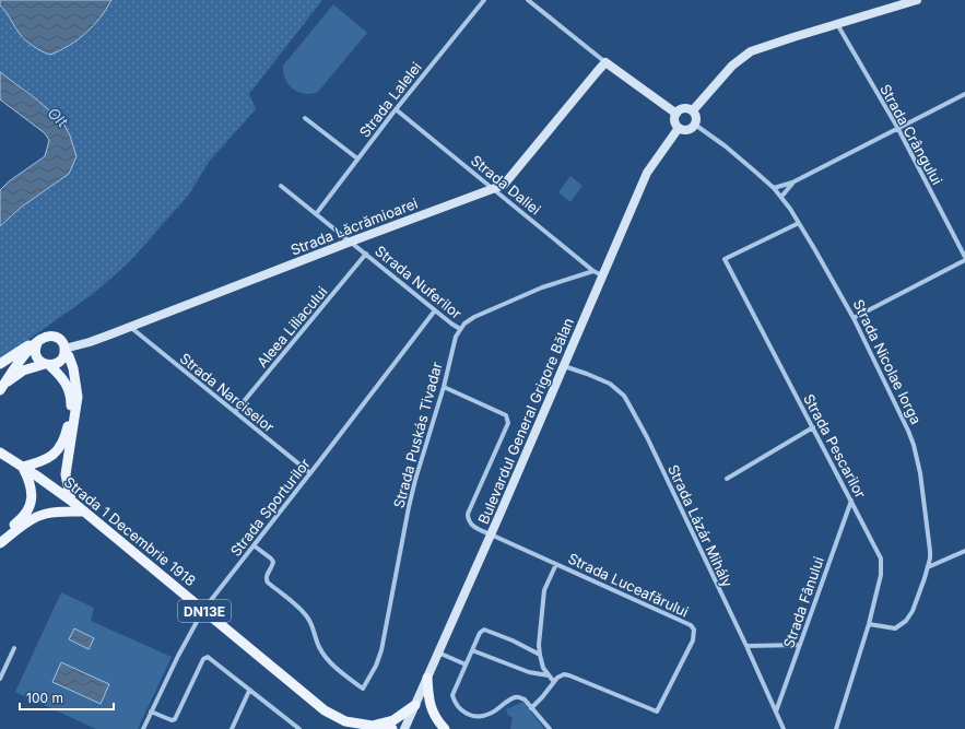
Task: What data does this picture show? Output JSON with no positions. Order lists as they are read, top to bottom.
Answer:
{
  "streets": {
    "main road": [
      "Strada Lăcrămioarei",
      "Bulevardul General Grigore Bălan",
      "Strada 1 Decembrie 1918",
      "DN13E"
    ],
    "street": [
      "Strada Lalelei",
      "Strada Crângului",
      "Strada Daliei",
      "Strada Nuferilor",
      "Aleea Liliacului",
      "Strada Nicolae Iorga",
      "Strada Narciselor",
      "Strada Puskás Tivadar",
      "Strada Pescarilor",
      "Strada Sporturilor",
      "Strada Lázár Mihály",
      "Strada Luceafărului",
      "Strada Fânului"
    ]
  },
  "crossings": [
    ["Strada Lalelei", "Strada Daliei"],
    ["Strada Lalelei", "Strada Nuferilor"],
    ["Strada Daliei", "Strada Lăcrămioarei"],
    ["Strada Daliei", "Bulevardul General Grigore Bălan"],
    ["Strada Lăcrămioarei", "Strada Nuferilor"],
    ["Strada Lăcrămioarei", "Strada Narciselor"],
    ["Strada Nuferilor", "Aleea Liliacului"],
    ["Strada Nuferilor", "Strada Puskás Tivadar"],
    ["Strada Nuferilor", "Strada Sporturilor"],
    ["Aleea Liliacului", "Strada Narciselor"],
    ["Strada Nicolae Iorga", "Bulevardul General Grigore Bălan"],
    ["Strada Nicolae Iorga", "Strada Pescarilor"],
    ["Strada Narciselor", "Strada Sporturilor"],
    ["Bulevardul General Grigore Bălan", "Strada Lázár Mihály"],
    ["Bulevardul General Grigore Bălan", "Strada Luceafărului"],
    ["Strada Puskás Tivadar", "Strada Sporturilor"],
    ["Strada Puskás Tivadar", "Strada Luceafărului"],
    ["Strada Pescarilor", "Strada Fânului"],
    ["Strada Sporturilor", "Strada 1 Decembrie 1918"],
    ["Strada Lázár Mihály", "Strada Fânului"]
  ],
  "water": ["Olt"],
  "scale_bar": "100 m"
}
